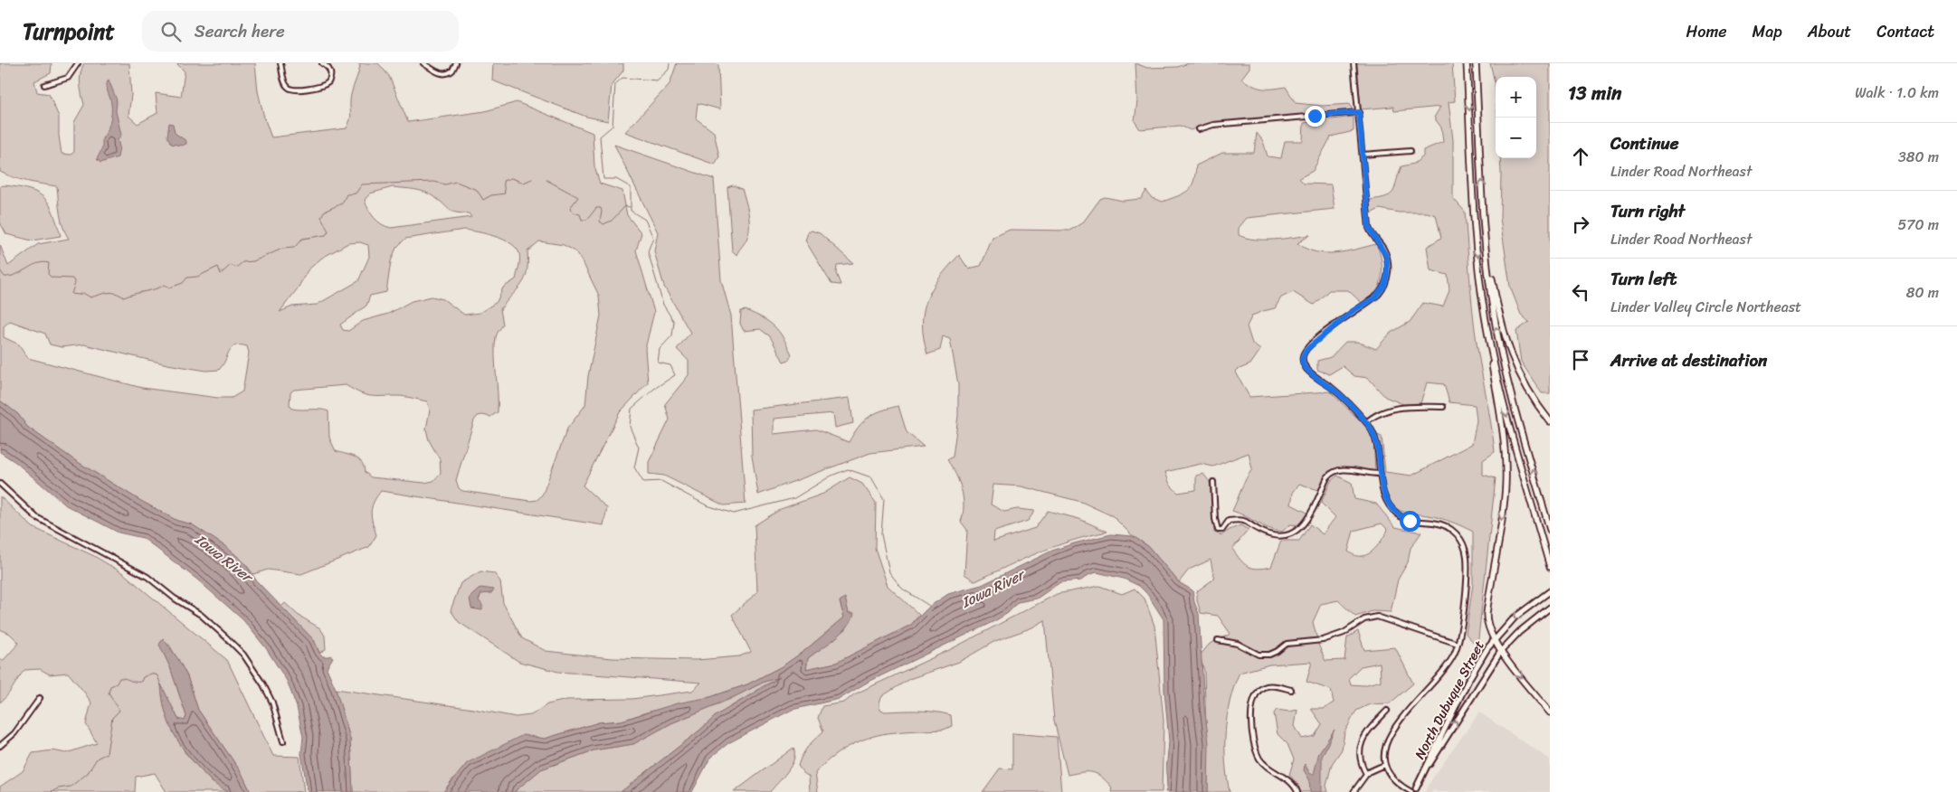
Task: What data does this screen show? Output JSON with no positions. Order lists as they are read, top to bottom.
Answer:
{
  "streets": {
    "main road": ["North Dubuque Street"]
  },
  "water": ["Iowa River"],
  "page": {
    "header": "Turnpoint",
    "search": "Search here",
    "nav": [
      "Home",
      "Map",
      "About",
      "Contact"
    ],
    "heading": ["13 min", "Walk · 1.0 km"],
    "map_buttons": ["+", "−"],
    "list": [
      ["Continue", "Linder Road Northeast", "380 m"],
      ["Turn right", "Linder Road Northeast", "570 m"],
      ["Turn left", "Linder Valley Circle Northeast", "80 m"],
      "Arrive at destination"
    ]
  }
}
